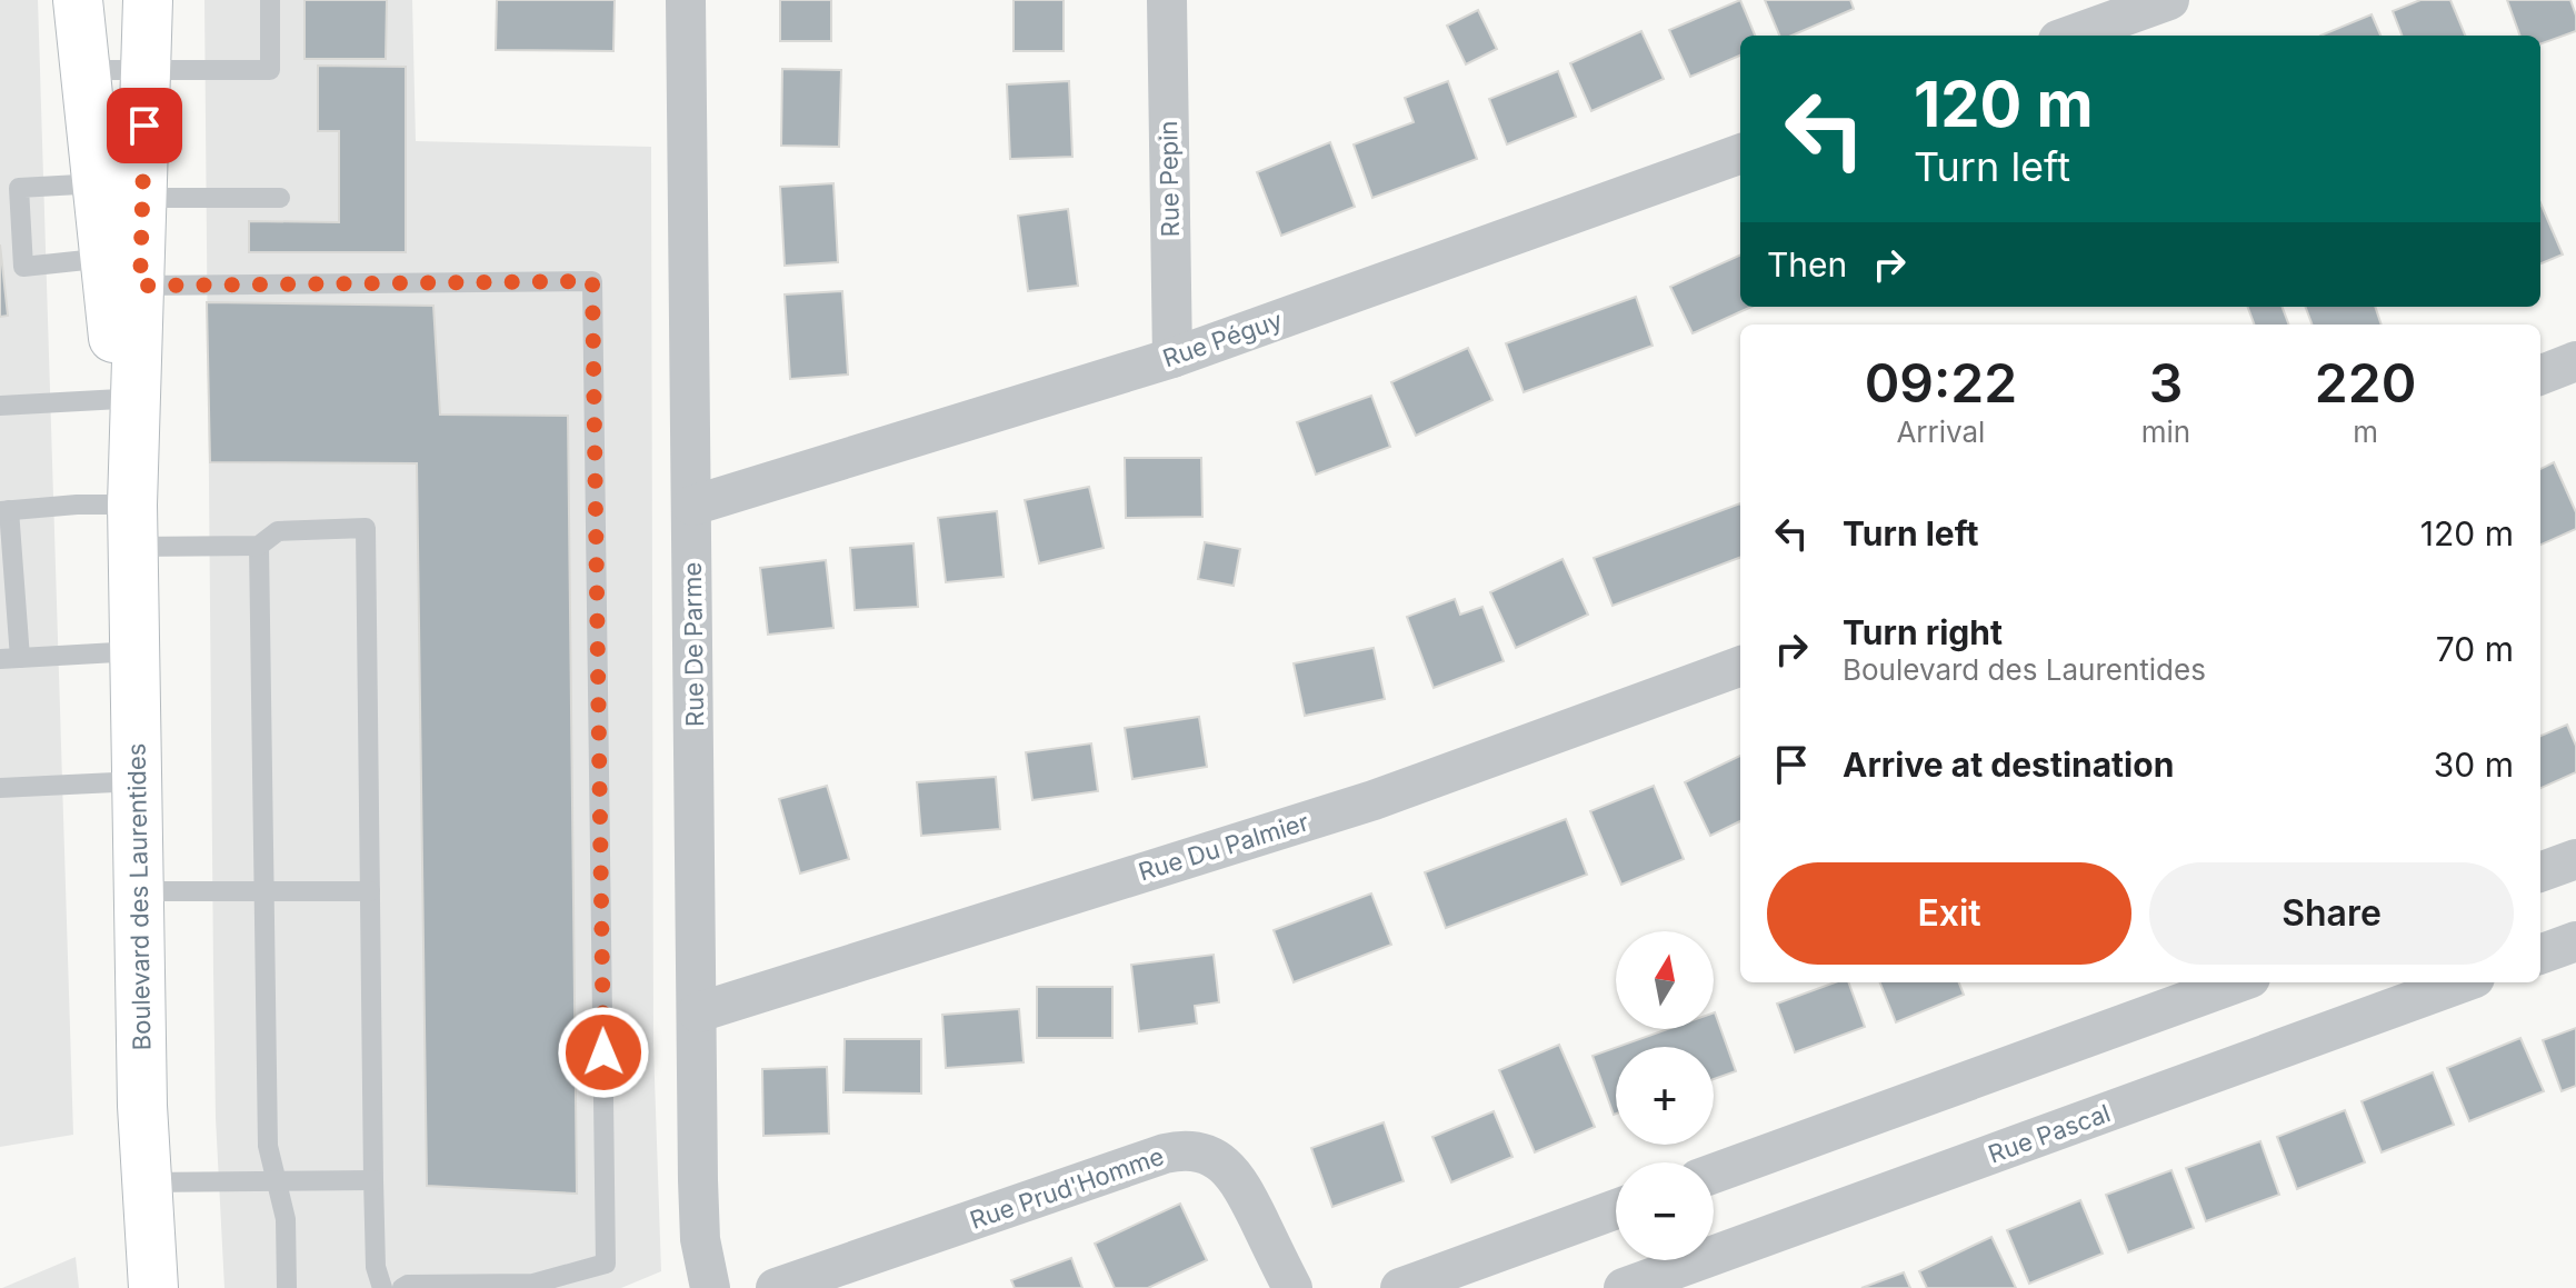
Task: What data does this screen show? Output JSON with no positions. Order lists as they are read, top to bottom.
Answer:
{
  "streets": {
    "main road": ["Boulevard des Laurentides"],
    "street": [
      "Rue Pepin",
      "Rue Péguy",
      "Rue De Parme",
      "Rue Du Palmier",
      "Rue Pascal",
      "Rue Prud'Homme"
    ]
  },
  "crossings": [
    ["Rue Pepin", "Rue Péguy"],
    ["Rue Péguy", "Rue De Parme"],
    ["Rue De Parme", "Rue Du Palmier"]
  ],
  "north": "top",
  "page": {
    "turn": ["120 m", "Turn left"],
    "then": "Then",
    "eta": [
      "09:22",
      "Arrival",
      "3",
      "min",
      "220",
      "m"
    ],
    "list": [
      {
        "name": "Turn left",
        "value": "120 m"
      },
      {
        "name": "Turn right",
        "note": "Boulevard des Laurentides",
        "value": "70 m"
      },
      {
        "name": "Arrive at destination",
        "value": "30 m"
      }
    ],
    "buttons": ["Exit", "Share"],
    "map_buttons": ["+", "−"]
  }
}
